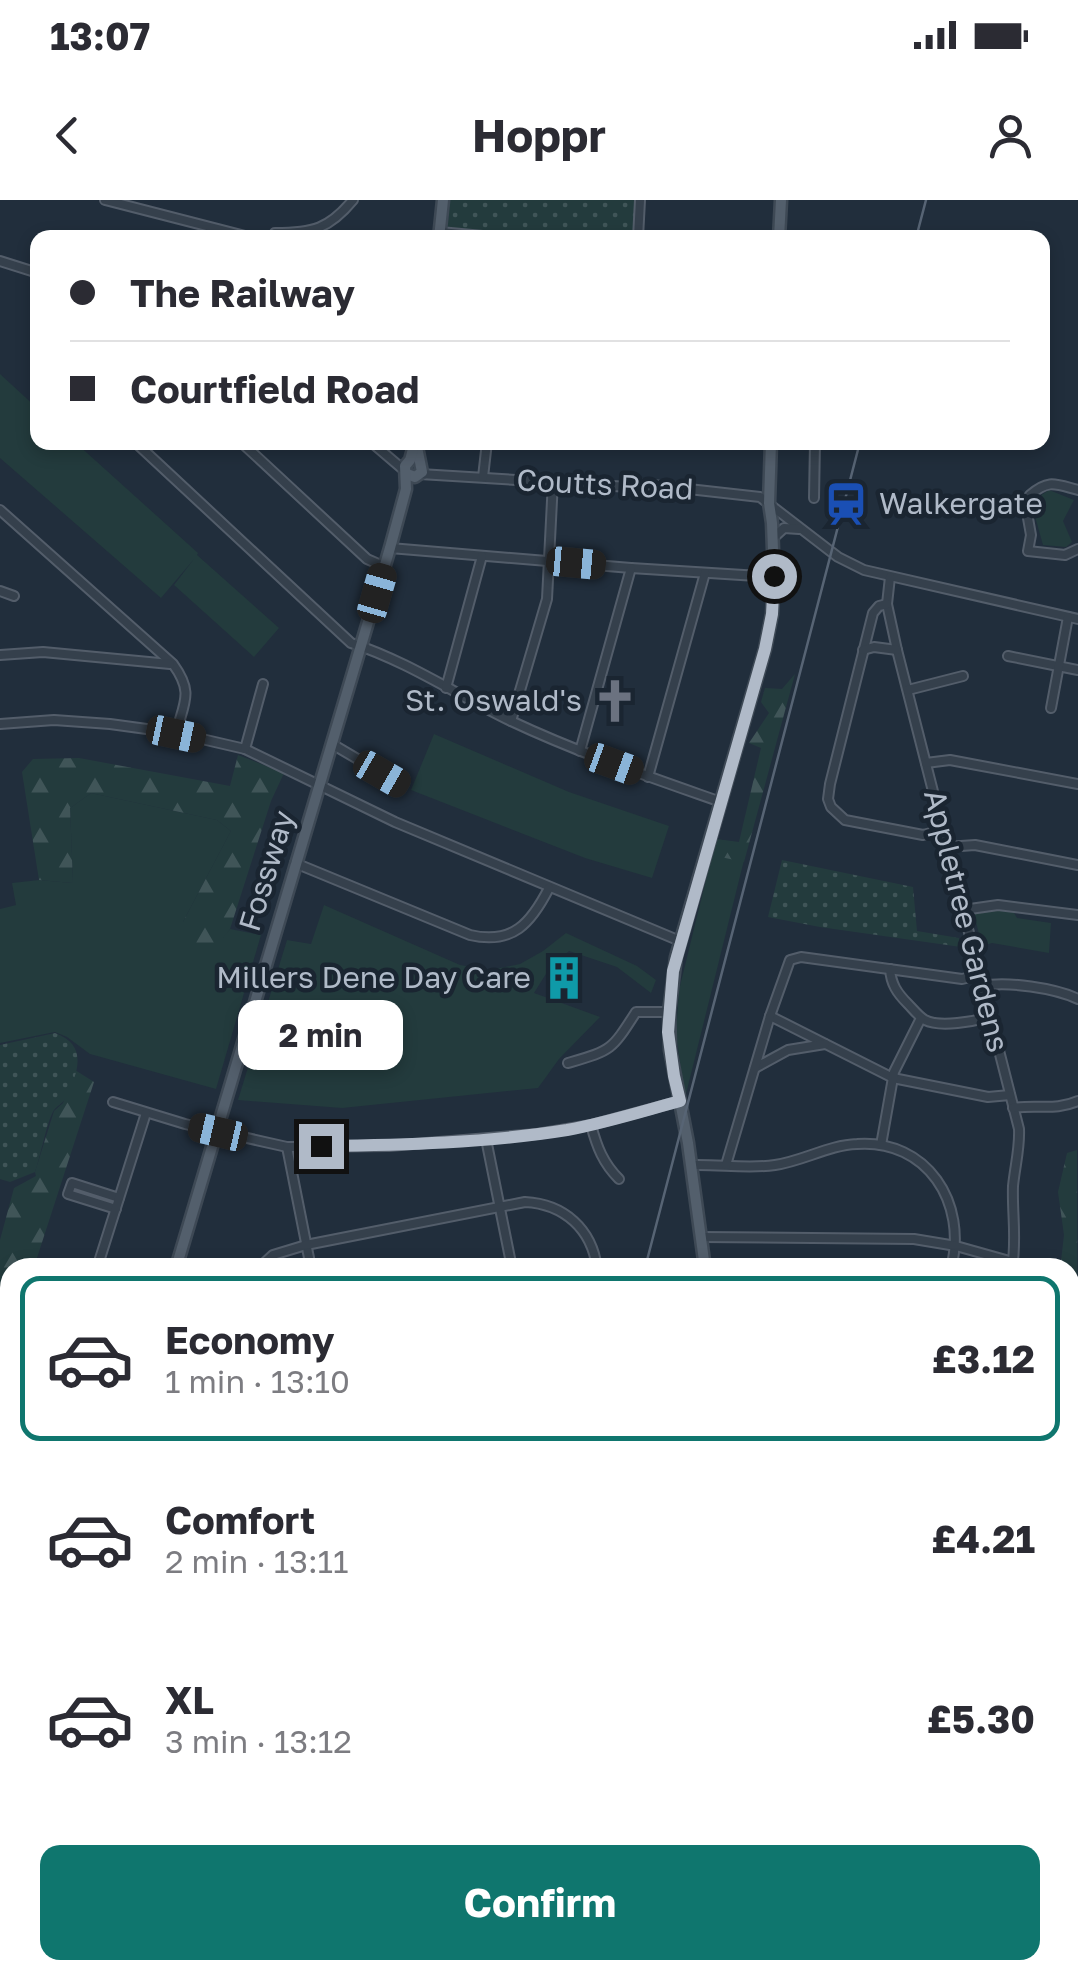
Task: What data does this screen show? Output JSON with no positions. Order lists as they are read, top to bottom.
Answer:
{
  "streets": {
    "main road": ["Fossway"],
    "street": ["Coutts Road", "Appletree Gardens"]
  },
  "crossings": [
    ["Coutts Road", "Fossway"]
  ],
  "places": {
    "station": ["Walkergate"],
    "church": ["St. Oswald's"],
    "building": ["Millers Dene Day Care"]
  },
  "page": {
    "status": "13:07",
    "header": "Hoppr",
    "banner": ["The Railway", "Courtfield Road"],
    "bubble": "2 min",
    "list": [
      {
        "name": "Economy",
        "note": "1 min · 13:10",
        "value": "£3.12"
      },
      {
        "name": "Comfort",
        "note": "2 min · 13:11",
        "value": "£4.21"
      },
      {
        "name": "XL",
        "note": "3 min · 13:12",
        "value": "£5.30"
      }
    ],
    "buttons": "Confirm"
  }
}
